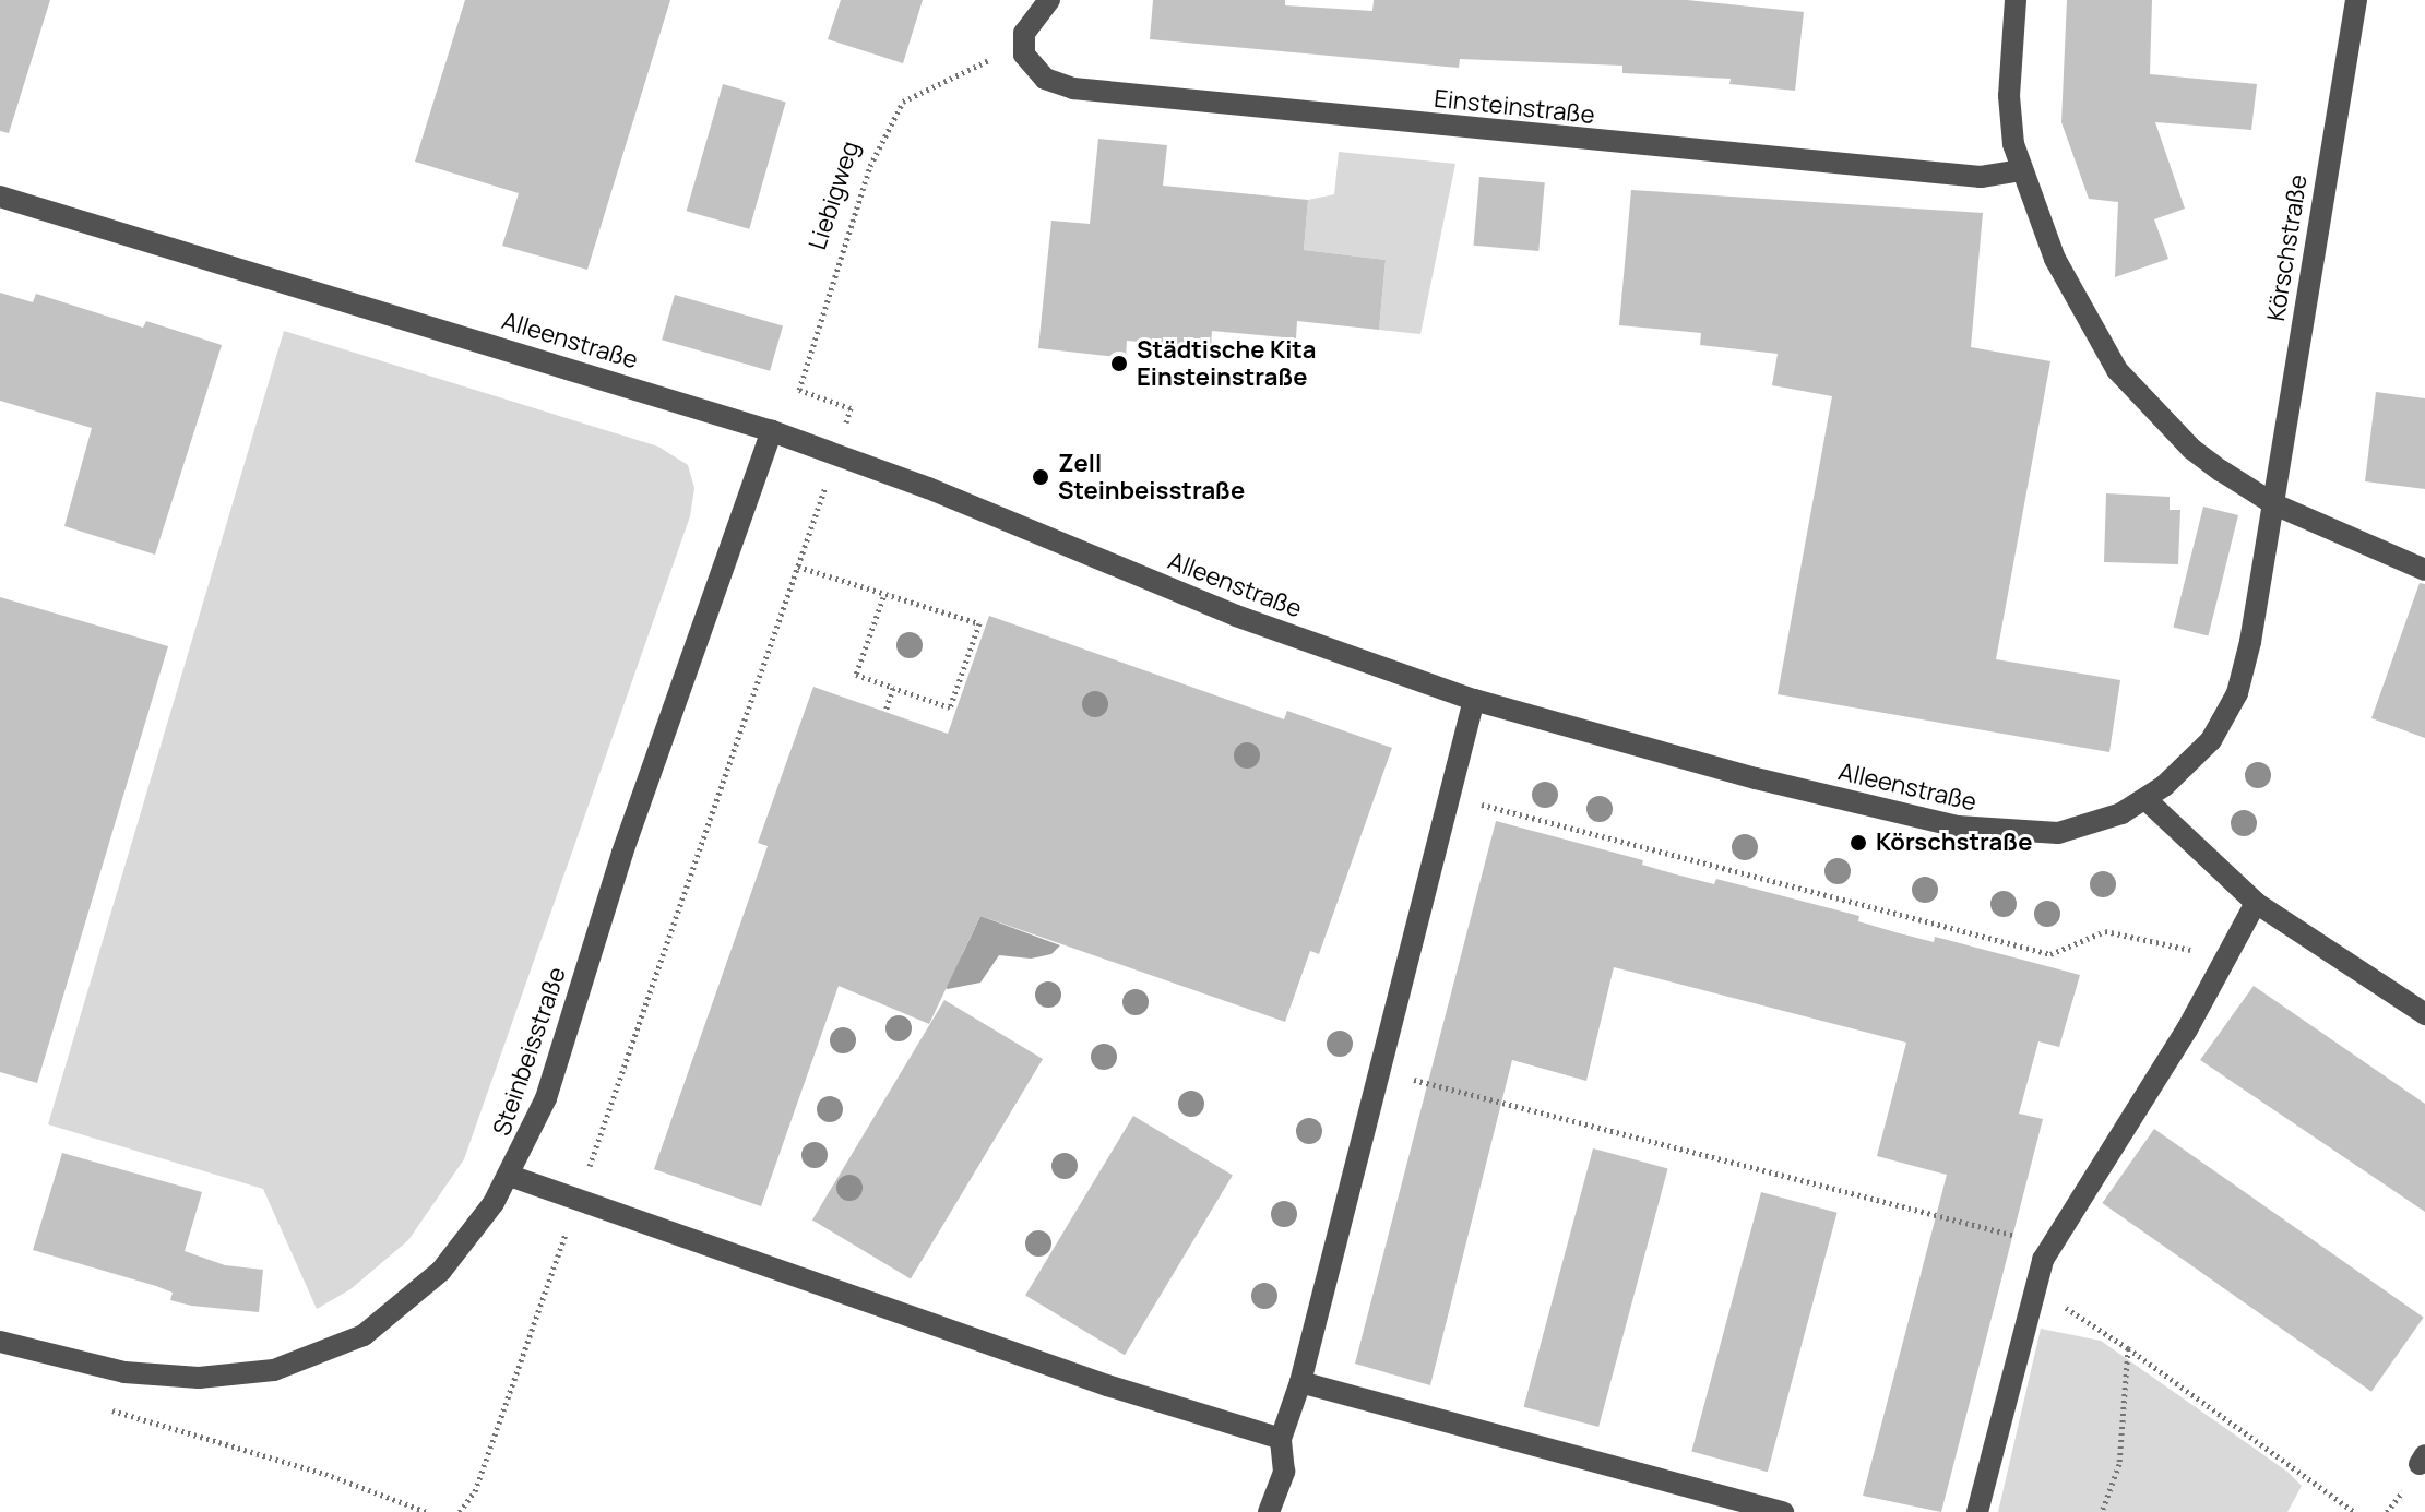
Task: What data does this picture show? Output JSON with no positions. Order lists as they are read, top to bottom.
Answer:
{
  "streets": {
    "street": [
      "Einsteinstraße",
      "Körschstraße",
      "Alleenstraße",
      "Steinbeisstraße"
    ],
    "path": ["Liebigweg"]
  },
  "crossings": [
    ["Einsteinstraße", "Liebigweg"],
    ["Liebigweg", "Alleenstraße"],
    ["Körschstraße", "Alleenstraße"],
    ["Alleenstraße", "Steinbeisstraße"]
  ],
  "places": ["Städtische Kita Einsteinstraße", "Zell Steinbeisstraße", "Körschstraße"]
}
